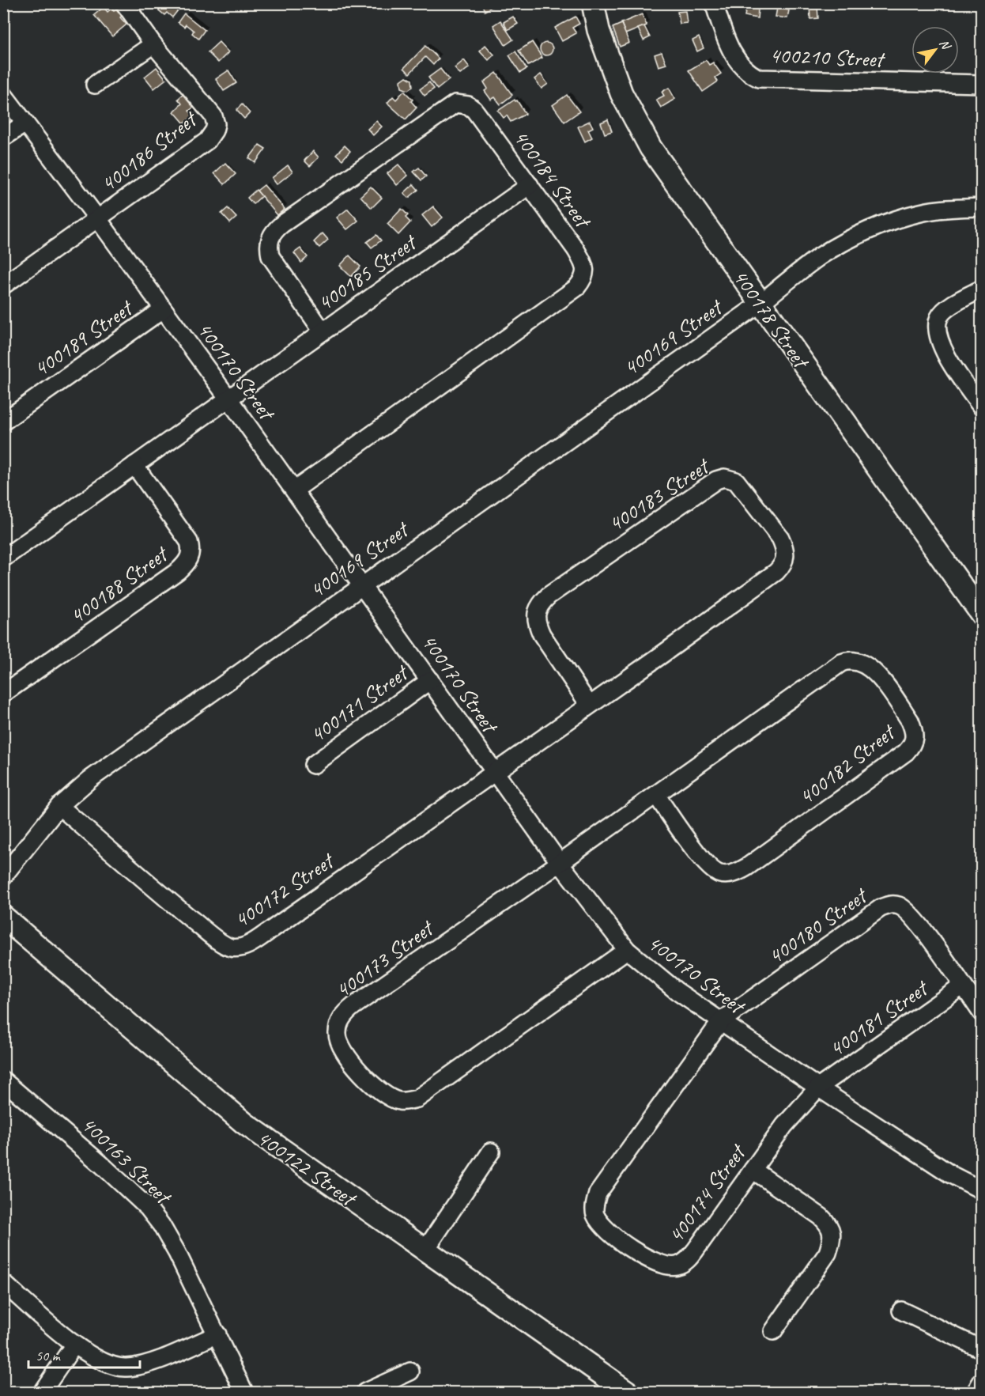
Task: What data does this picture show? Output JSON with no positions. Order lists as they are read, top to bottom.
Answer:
{
  "streets": {
    "street": [
      "400210 Street",
      "400186 Street",
      "400184 Street",
      "400185 Street",
      "400178 Street",
      "400169 Street",
      "400189 Street",
      "400170 Street",
      "400183 Street",
      "400188 Street",
      "400171 Street",
      "400182 Street",
      "400172 Street",
      "400180 Street",
      "400173 Street",
      "400181 Street",
      "400163 Street",
      "400122 Street",
      "400174 Street"
    ]
  },
  "crossings": [
    ["400186 Street", "400170 Street"],
    ["400184 Street", "400185 Street"],
    ["400184 Street", "400170 Street"],
    ["400185 Street", "400170 Street"],
    ["400178 Street", "400169 Street"],
    ["400169 Street", "400170 Street"],
    ["400169 Street", "400172 Street"],
    ["400189 Street", "400170 Street"],
    ["400170 Street", "400183 Street"],
    ["400170 Street", "400171 Street"],
    ["400170 Street", "400182 Street"],
    ["400170 Street", "400172 Street"],
    ["400170 Street", "400180 Street"],
    ["400170 Street", "400173 Street"],
    ["400170 Street", "400181 Street"],
    ["400170 Street", "400174 Street"],
    ["400183 Street", "400172 Street"],
    ["400182 Street", "400173 Street"],
    ["400180 Street", "400181 Street"],
    ["400180 Street", "400174 Street"],
    ["400181 Street", "400174 Street"]
  ],
  "scale_bar": "50 m",
  "north": "top right"
}
